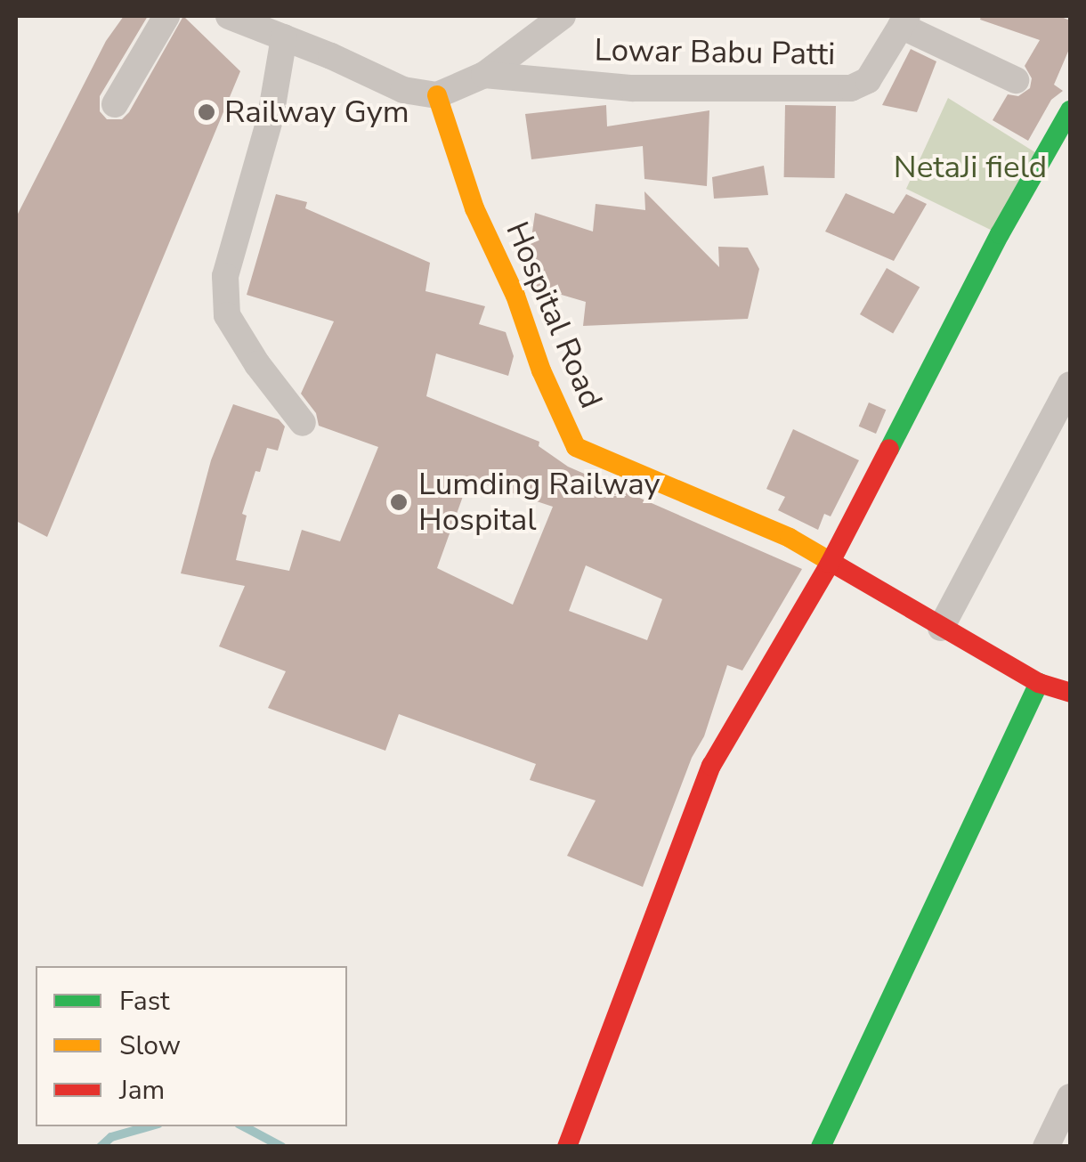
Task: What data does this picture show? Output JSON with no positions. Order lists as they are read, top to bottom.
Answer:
{
  "streets": {
    "street": ["Lowar Babu Patti", "Hospital Road"]
  },
  "parks": ["NetaJi field"],
  "places": ["Railway Gym", "Lumding Railway Hospital"],
  "legend": ["Fast", "Slow", "Jam"]
}
